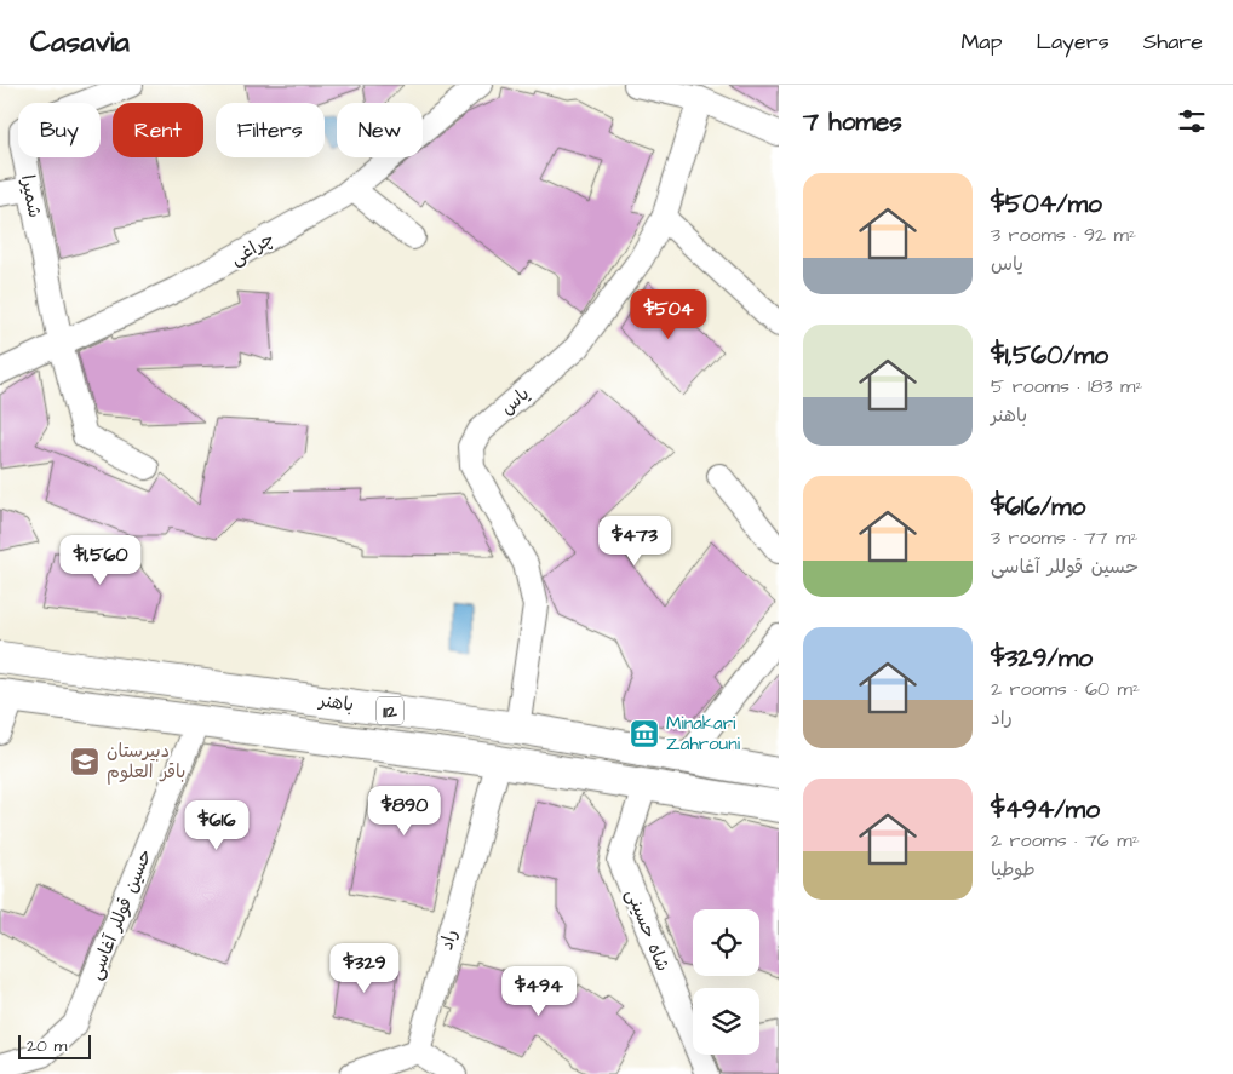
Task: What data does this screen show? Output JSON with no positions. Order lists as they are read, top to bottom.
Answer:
{
  "streets": {
    "main road": ["باهنر", "112"],
    "street": [
      "شمیرا",
      "چراغی",
      "یاس",
      "حسین قوللر آغاسی",
      "شاه حسینی",
      "راد"
    ]
  },
  "crossings": [
    ["شمیرا", "چراغی"],
    ["یاس", "باهنر"],
    ["باهنر", "حسین قوللر آغاسی"],
    ["باهنر", "شاه حسینی"],
    ["باهنر", "راد"]
  ],
  "places": {
    "museum": ["Minakari Zahrouni"],
    "school or university": ["دبیرستان باقر العلوم"]
  },
  "scale_bar": "20 m",
  "page": {
    "header": "Casavia",
    "nav": ["Map", "Layers", "Share"],
    "heading": "7 homes",
    "chip": [
      "Buy",
      "Rent",
      "Filters",
      "New"
    ],
    "list": [
      {
        "name": "$504/mo",
        "note": "3 rooms · 92 m² · یاس"
      },
      {
        "name": "$1,560/mo",
        "note": "5 rooms · 183 m² · باهنر"
      },
      {
        "name": "$616/mo",
        "note": "3 rooms · 77 m² · حسین قوللر آغاسی"
      },
      {
        "name": "$329/mo",
        "note": "2 rooms · 60 m² · راد"
      },
      {
        "name": "$494/mo",
        "note": "2 rooms · 76 m² · طوطیا"
      }
    ],
    "price": [
      "$504",
      "$473",
      "$1,560",
      "$890",
      "$616",
      "$329",
      "$494"
    ],
    "scale": "20 m"
  }
}
